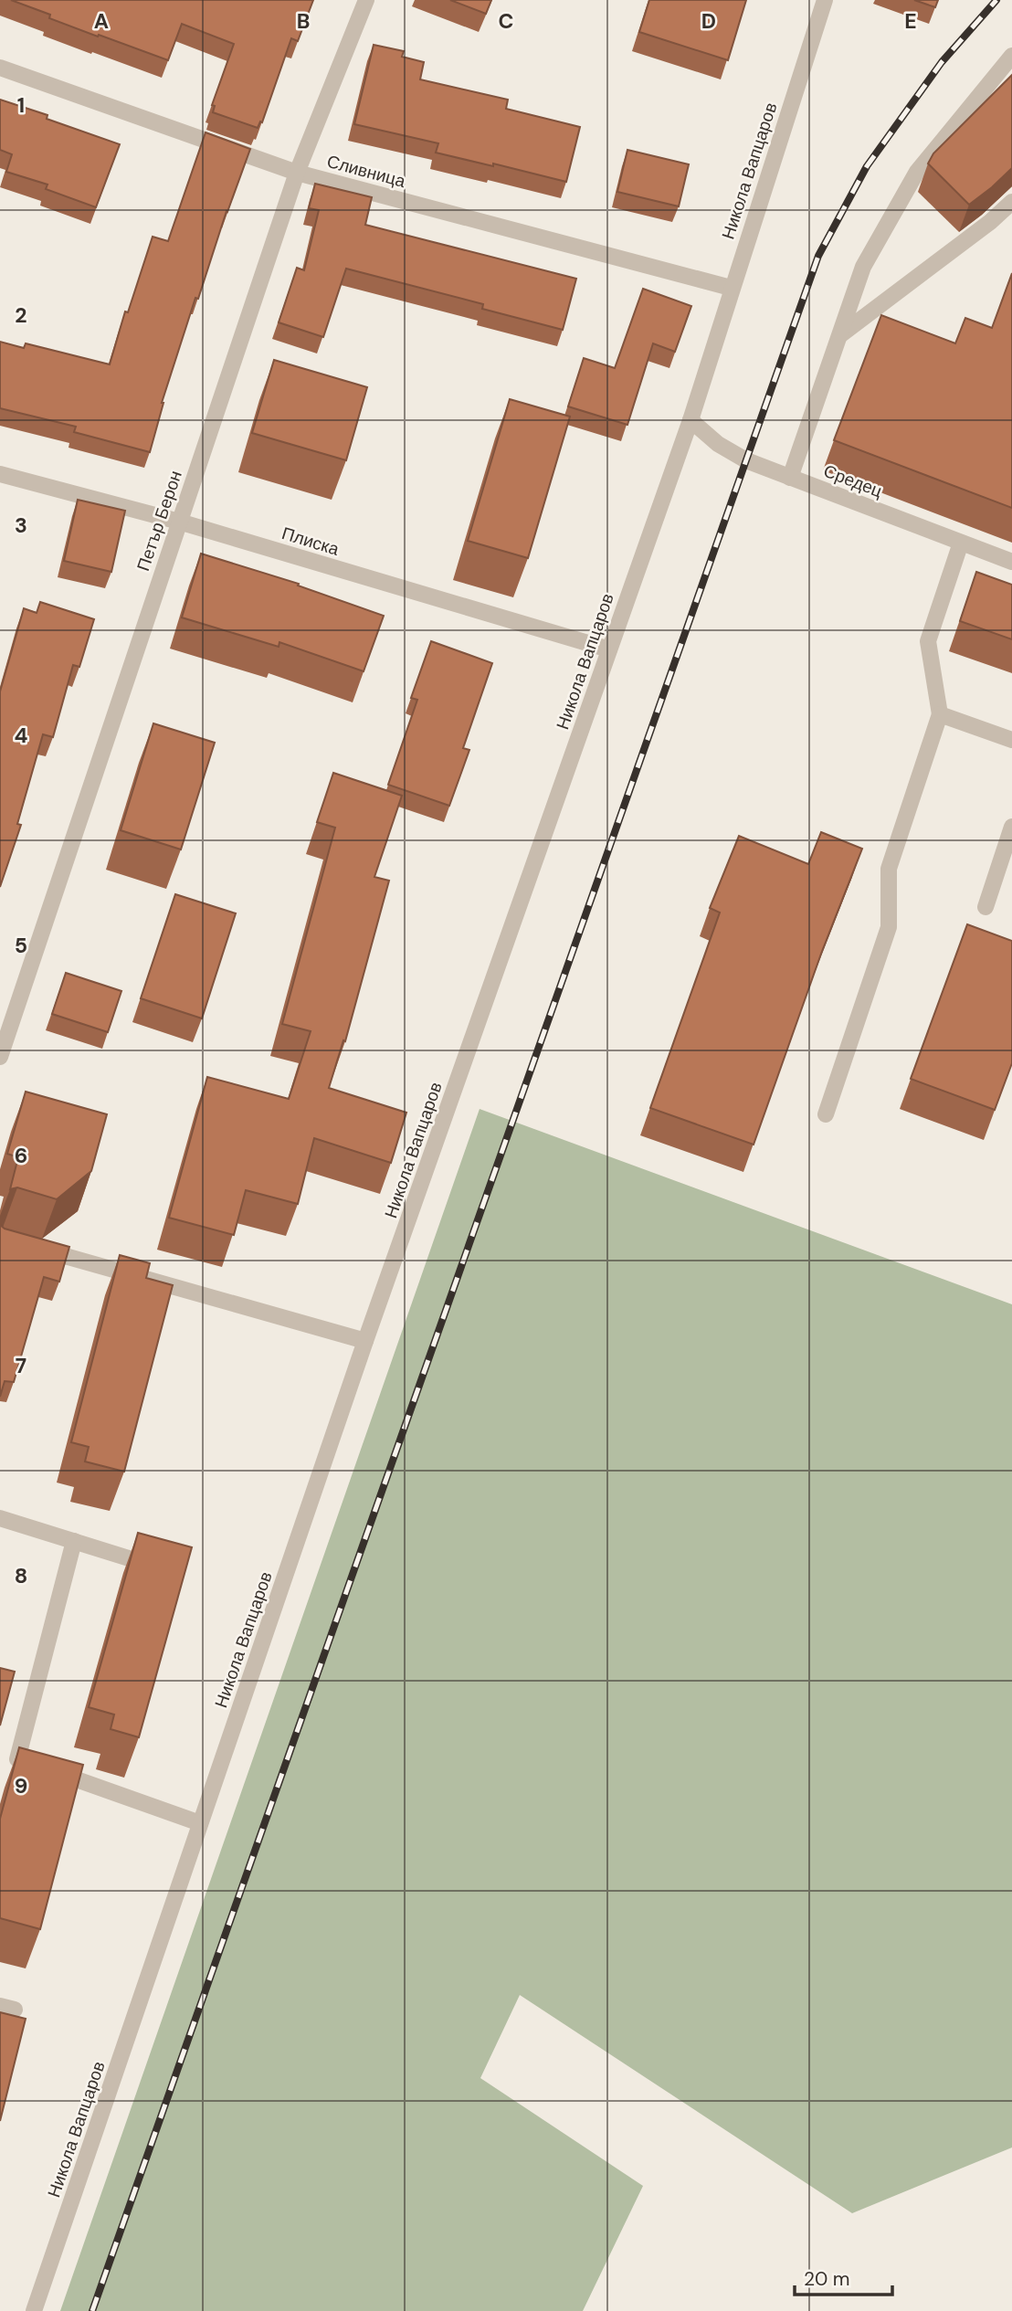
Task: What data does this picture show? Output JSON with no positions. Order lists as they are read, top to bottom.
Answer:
{
  "streets": {
    "street": [
      "Сливница",
      "Никола Вапцаров",
      "Средец",
      "Петър Берон",
      "Плиска"
    ]
  },
  "crossings": [
    ["Сливница", "Никола Вапцаров"],
    ["Сливница", "Петър Берон"],
    ["Никола Вапцаров", "Средец"],
    ["Никола Вапцаров", "Плиска"],
    ["Петър Берон", "Плиска"]
  ],
  "scale_bar": "20 m",
  "grid": {
    "columns": [
      "A",
      "B",
      "C",
      "D",
      "E"
    ],
    "rows": [
      "1",
      "2",
      "3",
      "4",
      "5",
      "6",
      "7",
      "8",
      "9"
    ]
  }
}
